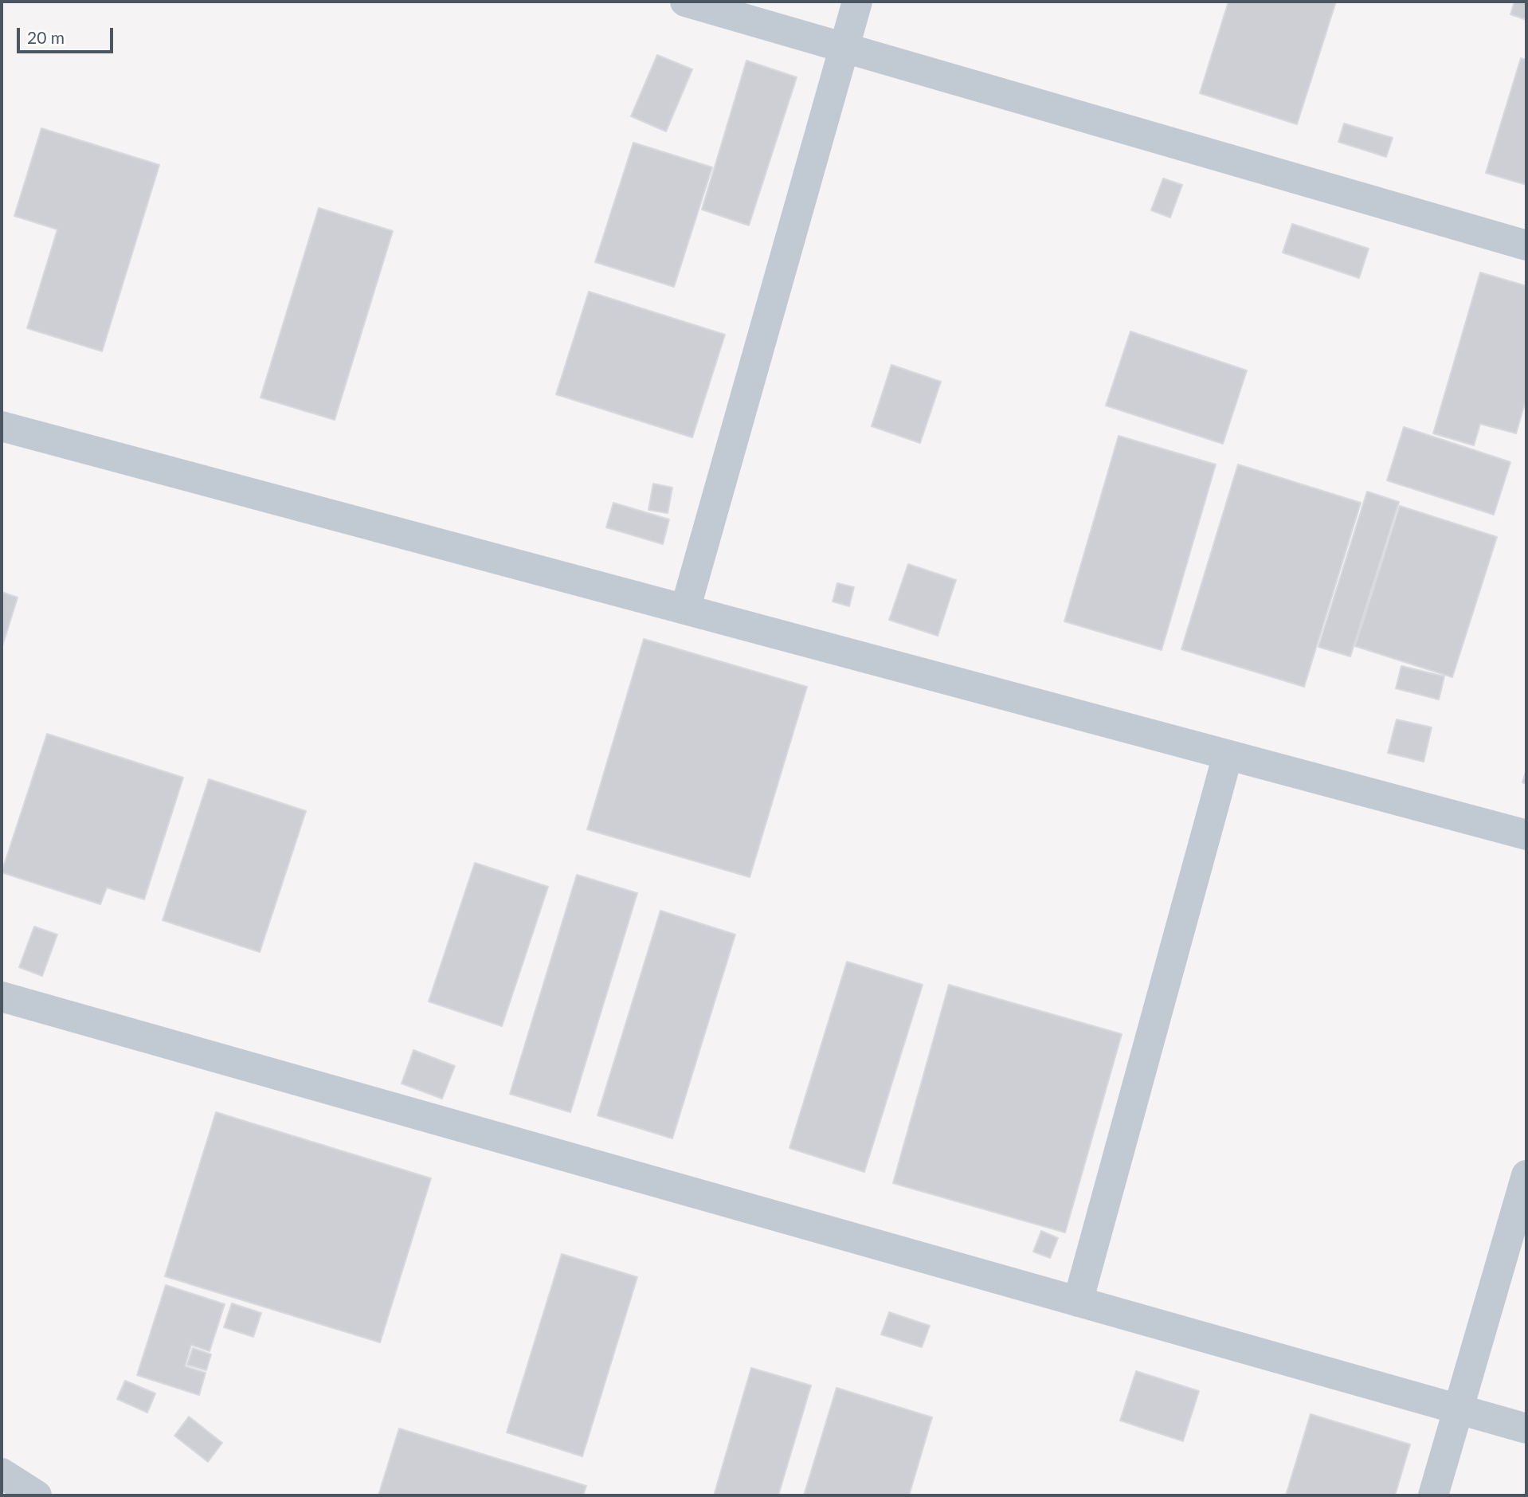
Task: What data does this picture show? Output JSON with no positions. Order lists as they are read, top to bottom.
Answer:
{
  "scale_bar": "20 m"
}
